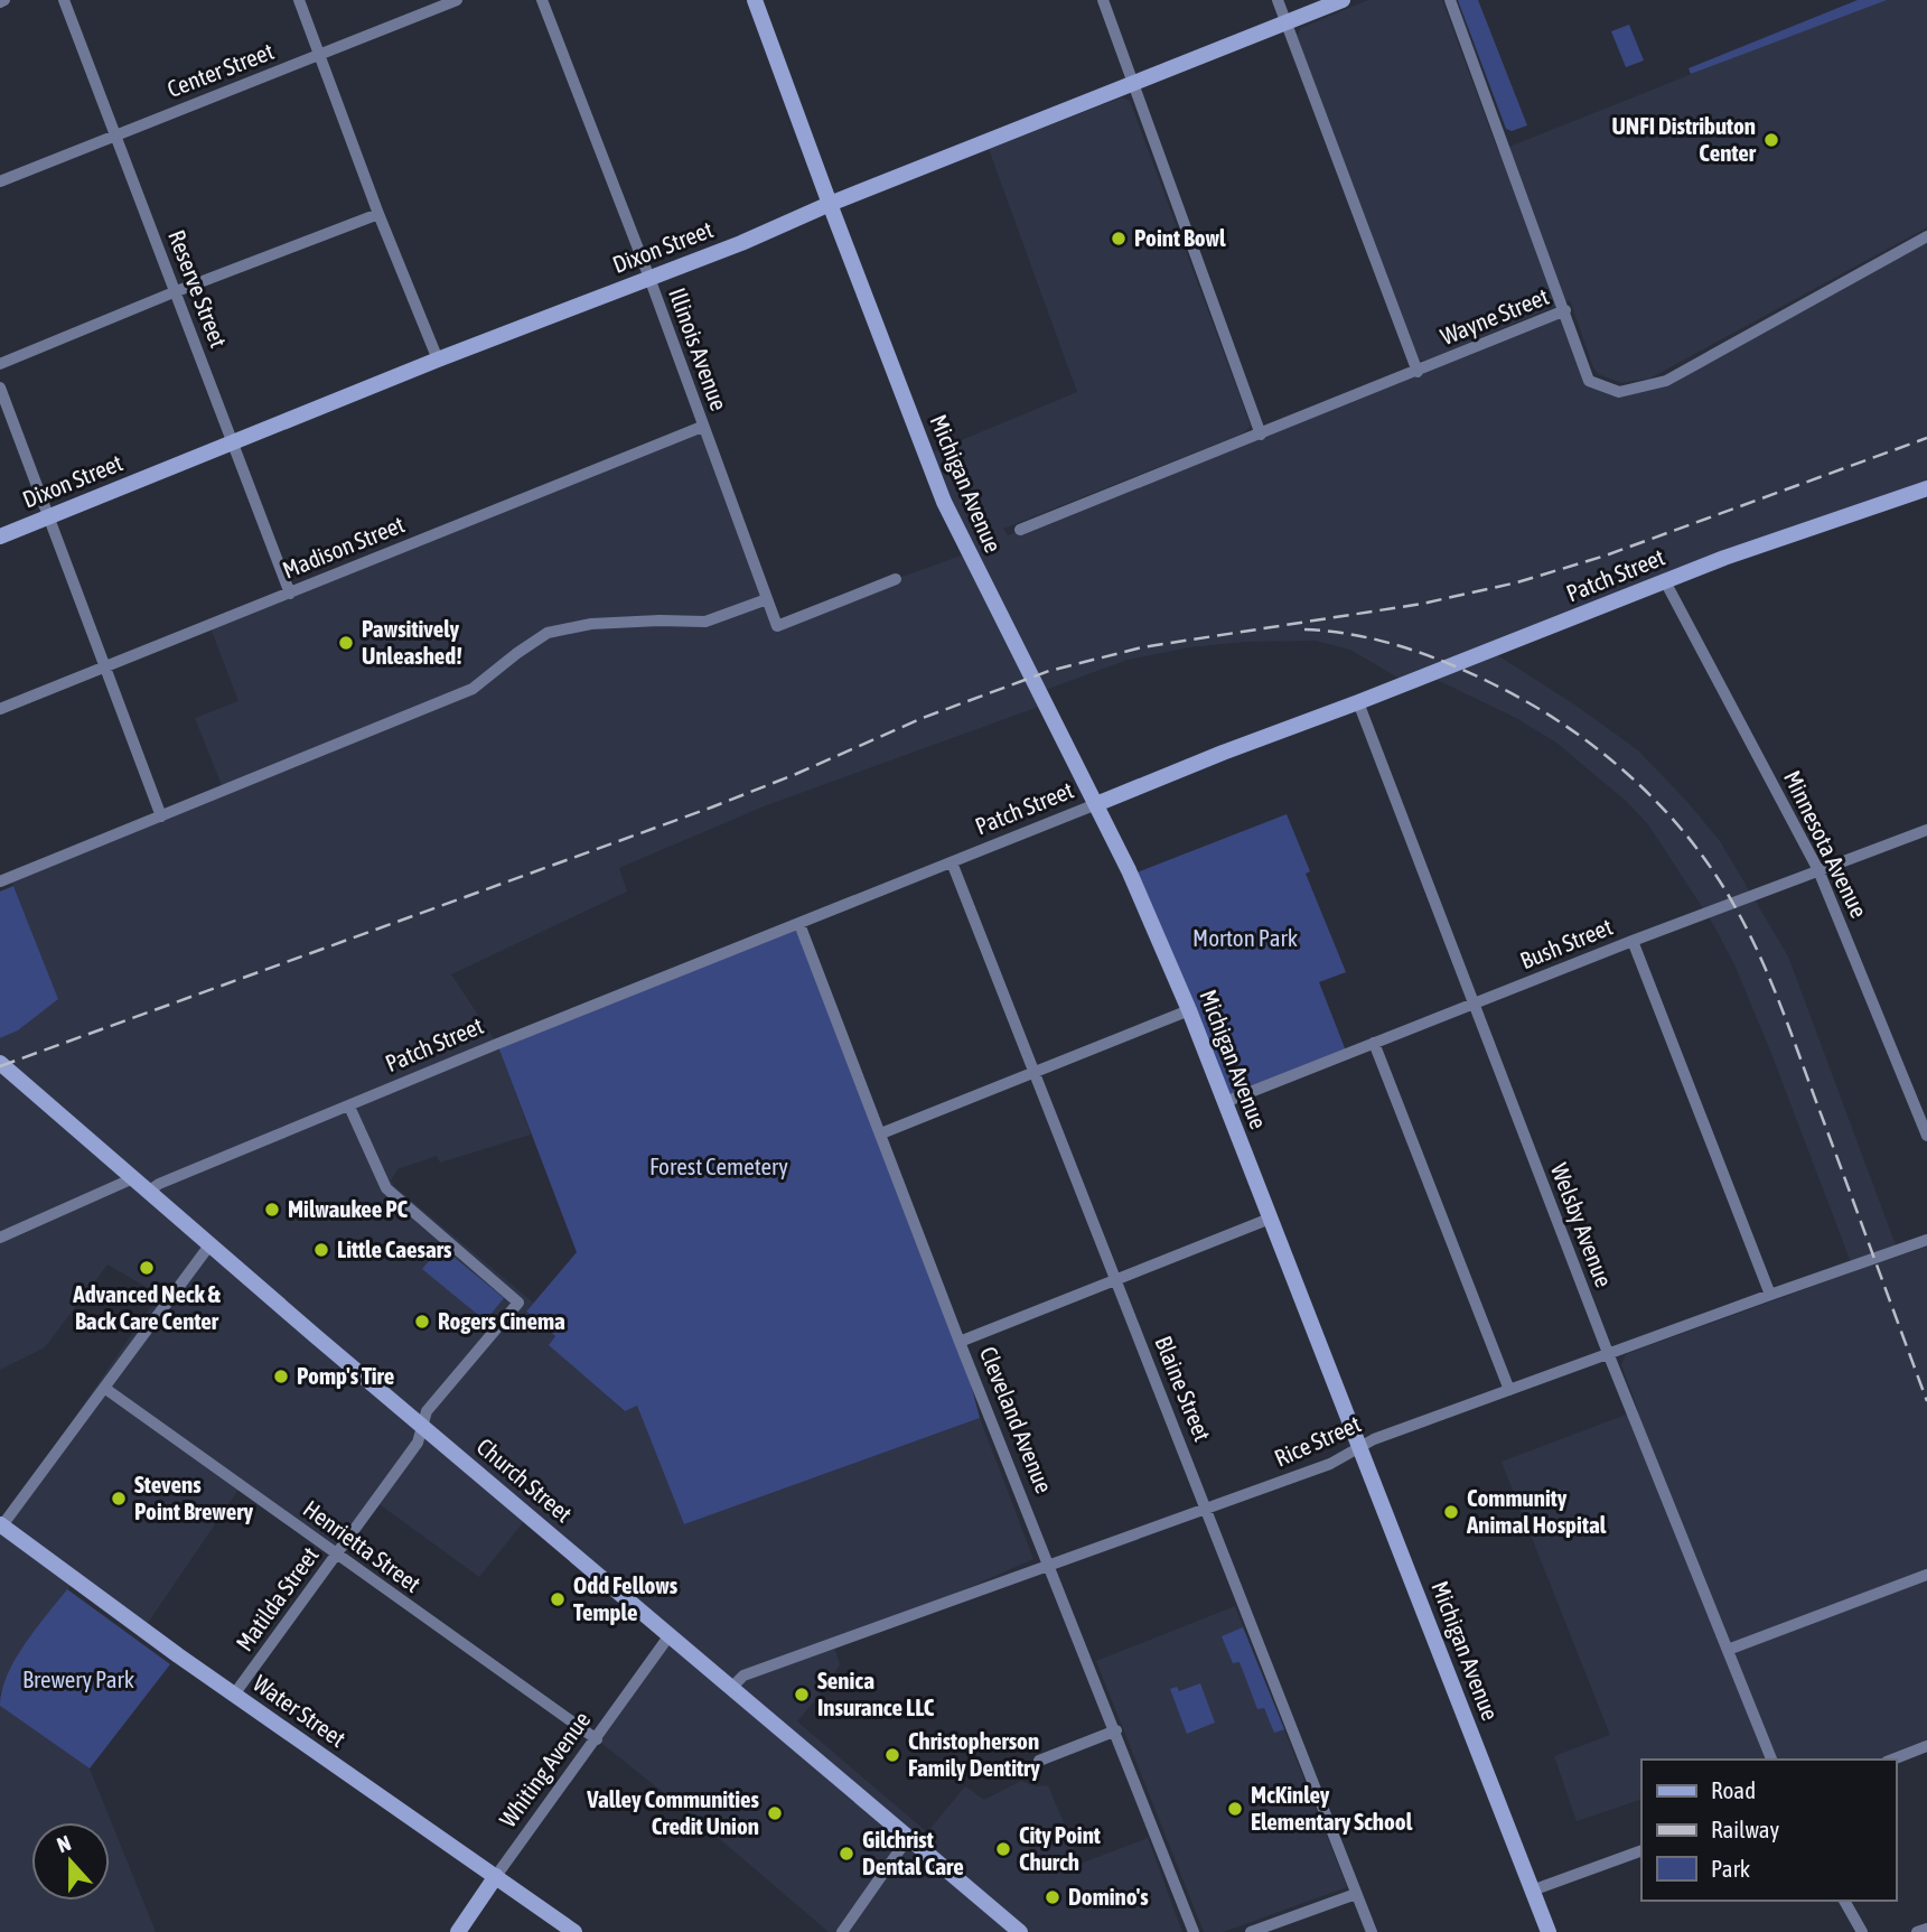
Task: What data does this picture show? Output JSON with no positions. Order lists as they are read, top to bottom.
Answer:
{
  "streets": {
    "street": [
      "Center Street",
      "Dixon Street",
      "Reserve Street",
      "Wayne Street",
      "Illinois Avenue",
      "Michigan Avenue",
      "Madison Street",
      "Patch Street",
      "Minnesota Avenue",
      "Bush Street",
      "Welsby Avenue",
      "Blaine Street",
      "Cleveland Avenue",
      "Rice Street",
      "Church Street",
      "Henrietta Street",
      "Matilda Street",
      "Water Street",
      "Whiting Avenue"
    ]
  },
  "crossings": [
    ["Center Street", "Reserve Street"],
    ["Dixon Street", "Reserve Street"],
    ["Dixon Street", "Illinois Avenue"],
    ["Dixon Street", "Michigan Avenue"],
    ["Reserve Street", "Madison Street"],
    ["Illinois Avenue", "Madison Street"],
    ["Michigan Avenue", "Patch Street"],
    ["Michigan Avenue", "Bush Street"],
    ["Michigan Avenue", "Rice Street"],
    ["Patch Street", "Minnesota Avenue"],
    ["Patch Street", "Welsby Avenue"],
    ["Patch Street", "Blaine Street"],
    ["Patch Street", "Cleveland Avenue"],
    ["Patch Street", "Church Street"],
    ["Patch Street", "Matilda Street"],
    ["Minnesota Avenue", "Bush Street"],
    ["Bush Street", "Welsby Avenue"],
    ["Welsby Avenue", "Rice Street"],
    ["Blaine Street", "Rice Street"],
    ["Cleveland Avenue", "Rice Street"],
    ["Rice Street", "Church Street"],
    ["Church Street", "Matilda Street"],
    ["Church Street", "Whiting Avenue"],
    ["Henrietta Street", "Matilda Street"],
    ["Henrietta Street", "Whiting Avenue"],
    ["Matilda Street", "Water Street"],
    ["Water Street", "Whiting Avenue"]
  ],
  "parks": ["Morton Park", "Forest Cemetery", "Brewery Park"],
  "places": [
    "UNFI Distributon Center",
    "Point Bowl",
    "Pawsitively Unleashed!",
    "Milwaukee PC",
    "Little Caesars",
    "Advanced Neck & Back Care Center",
    "Rogers Cinema",
    "Pomp's Tire",
    "Stevens Point Brewery",
    "Community Animal Hospital",
    "Odd Fellows Temple",
    "Senica Insurance LLC",
    "Christopherson Family Dentitry",
    "McKinley Elementary School",
    "Valley Communities Credit Union",
    "City Point Church",
    "Gilchrist Dental Care",
    "Domino's"
  ],
  "legend": ["Road", "Railway", "Park"],
  "north": "top"
}
